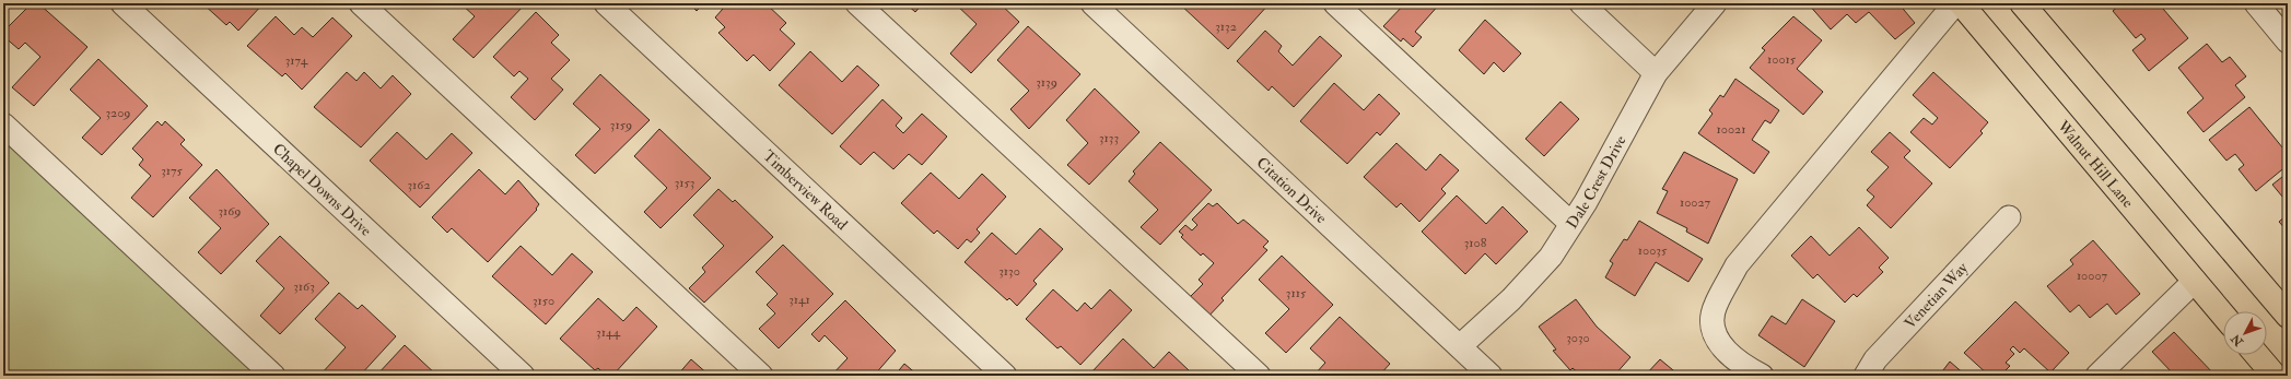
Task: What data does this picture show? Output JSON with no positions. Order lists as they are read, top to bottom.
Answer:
{
  "streets": {
    "main road": ["Walnut Hill Lane"],
    "street": [
      "Dale Crest Drive",
      "Citation Drive",
      "Chapel Downs Drive",
      "Timberview Road",
      "Venetian Way"
    ]
  },
  "crossings": [
    ["Dale Crest Drive", "Citation Drive"]
  ],
  "house_numbers": [
    "3132",
    "10015",
    "3174",
    "3139",
    "3209",
    "3159",
    "10021",
    "3133",
    "3175",
    "3153",
    "3162",
    "10027",
    "3169",
    "3108",
    "10035",
    "3130",
    "10007",
    "3163",
    "3115",
    "3141",
    "3150",
    "3144",
    "3030"
  ],
  "north": "bottom left"
}
